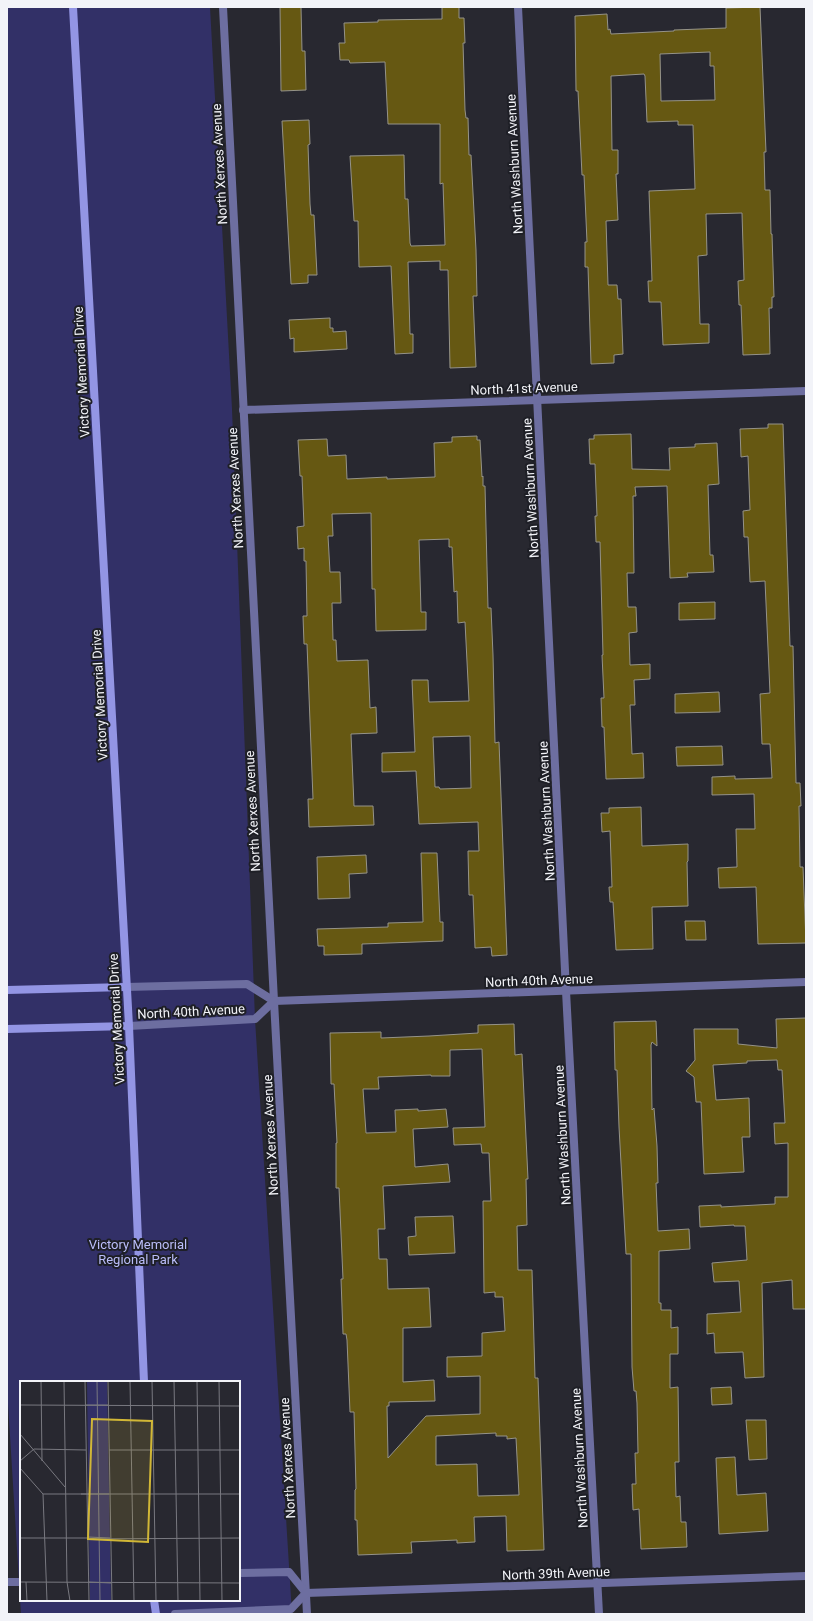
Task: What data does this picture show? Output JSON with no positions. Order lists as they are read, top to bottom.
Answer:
{
  "streets": {
    "street": [
      "North Xerxes Avenue",
      "North Washburn Avenue",
      "Victory Memorial Drive",
      "North 41st Avenue",
      "North 40th Avenue",
      "North 39th Avenue"
    ]
  },
  "crossings": [
    ["North Xerxes Avenue", "North 41st Avenue"],
    ["North Xerxes Avenue", "North 40th Avenue"],
    ["North Xerxes Avenue", "North 39th Avenue"],
    ["North Washburn Avenue", "North 41st Avenue"],
    ["North Washburn Avenue", "North 40th Avenue"],
    ["North Washburn Avenue", "North 39th Avenue"],
    ["Victory Memorial Drive", "North 40th Avenue"]
  ],
  "parks": ["Victory Memorial Regional Park"]
}
